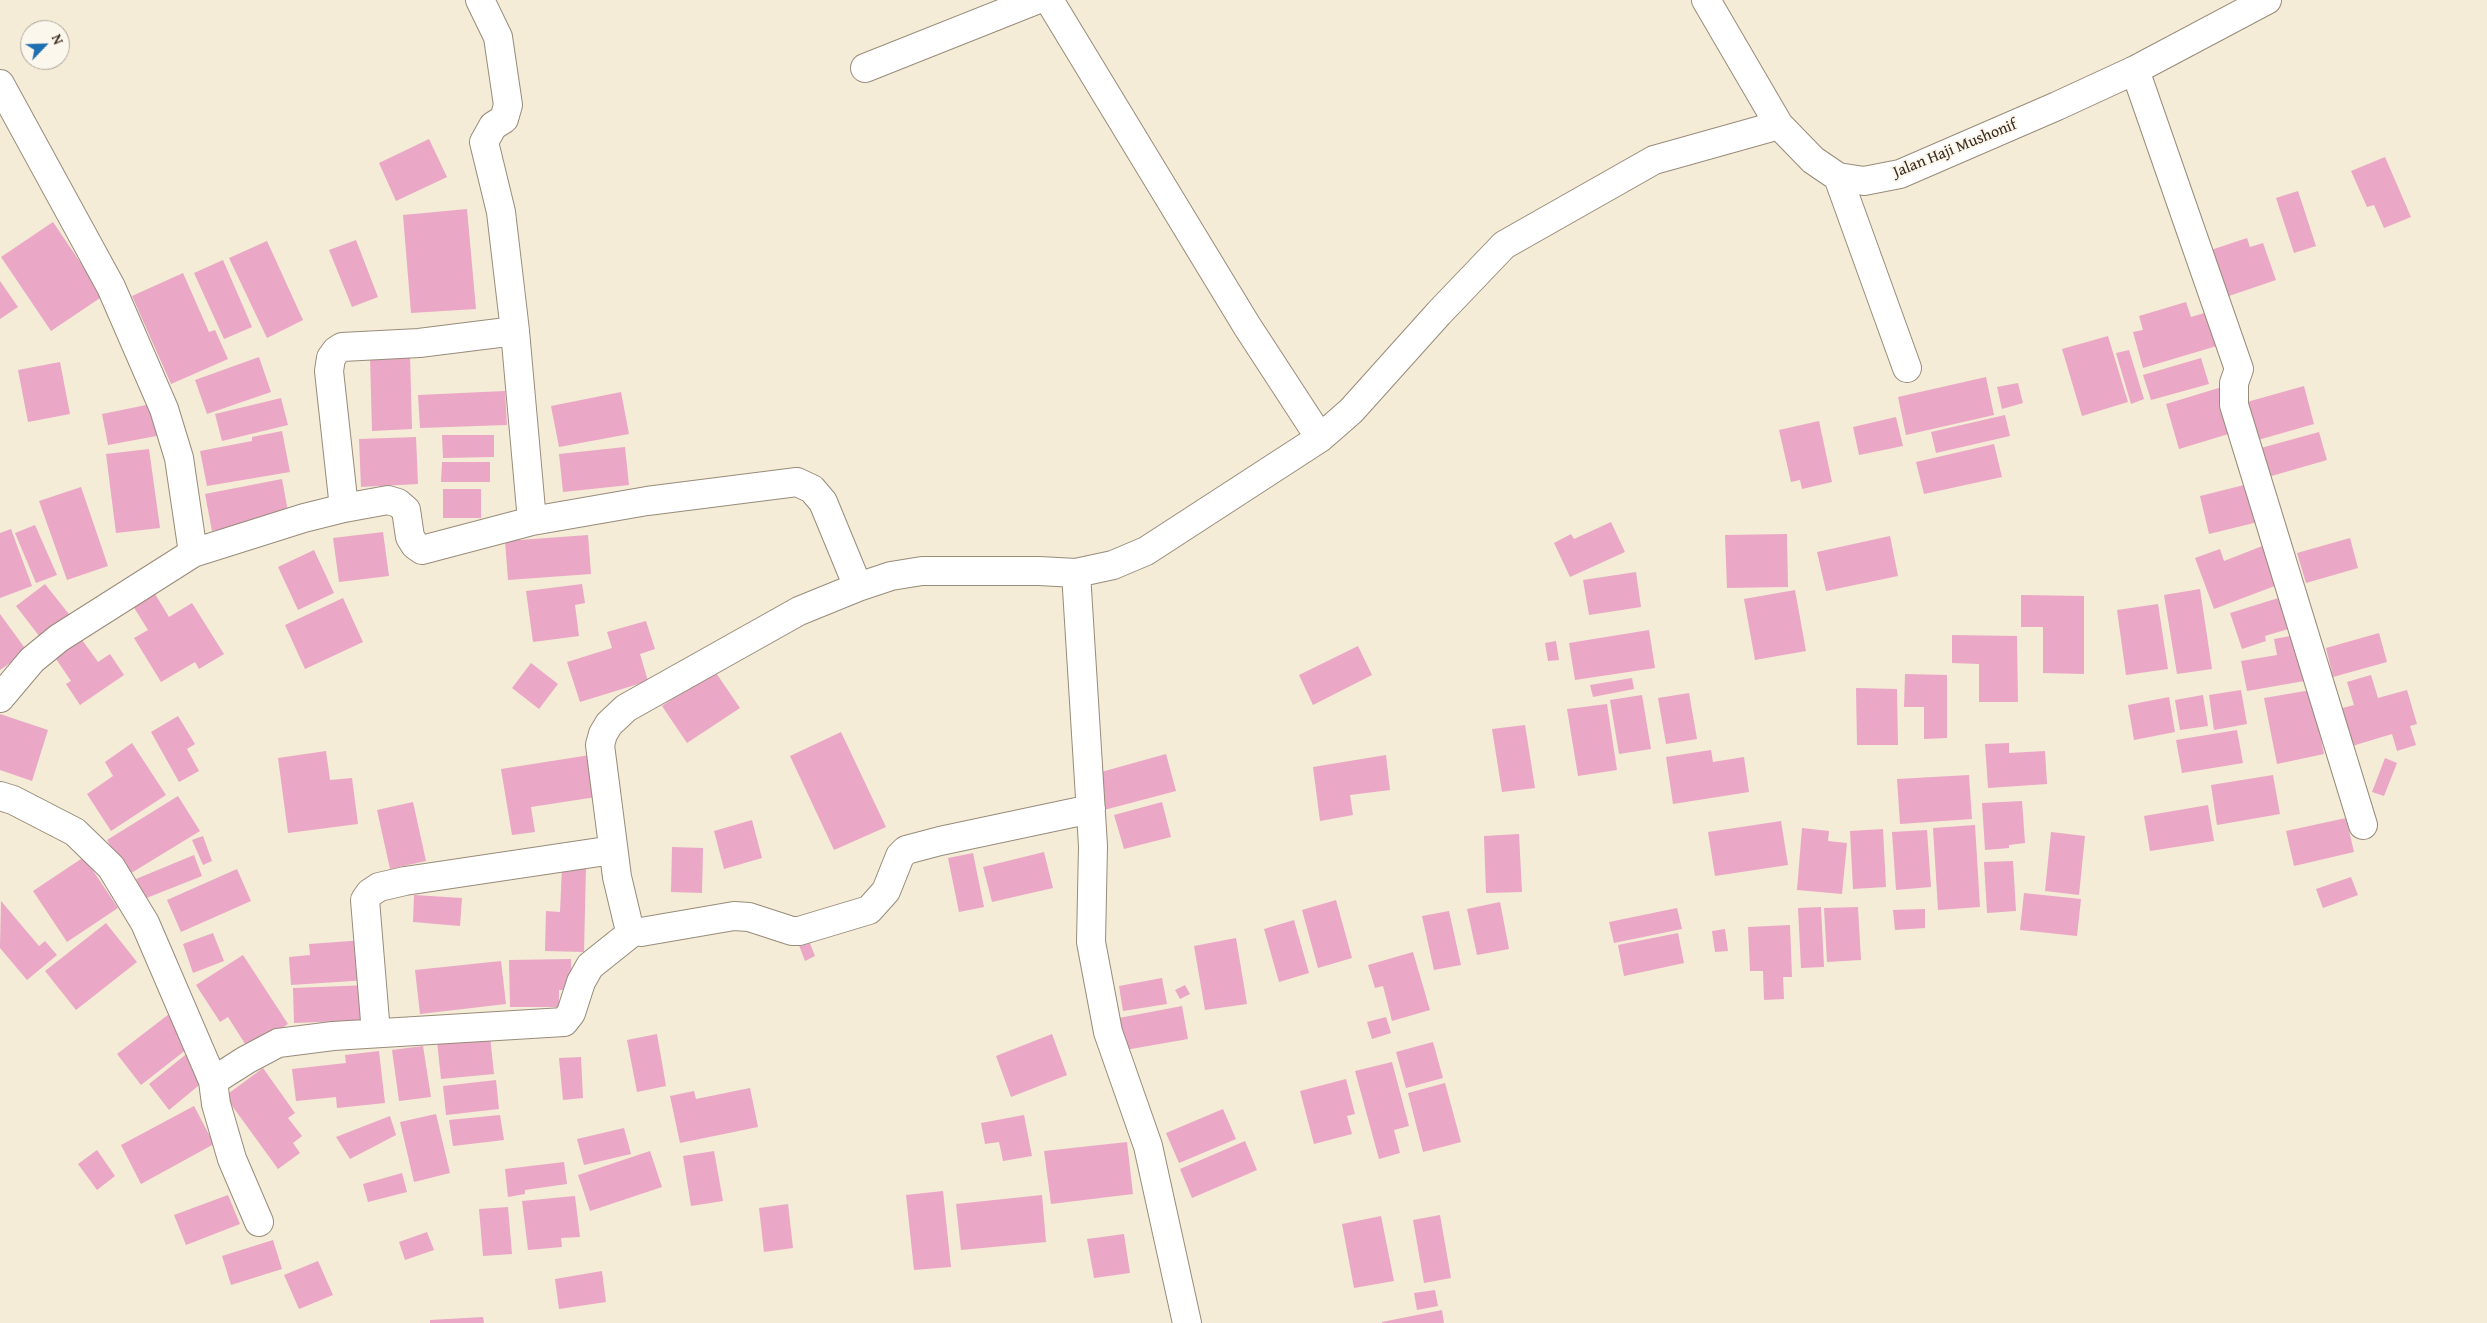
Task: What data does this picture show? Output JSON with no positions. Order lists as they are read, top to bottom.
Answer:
{
  "streets": {
    "street": ["Jalan Haji Mushonif"]
  },
  "north": "top right"
}
